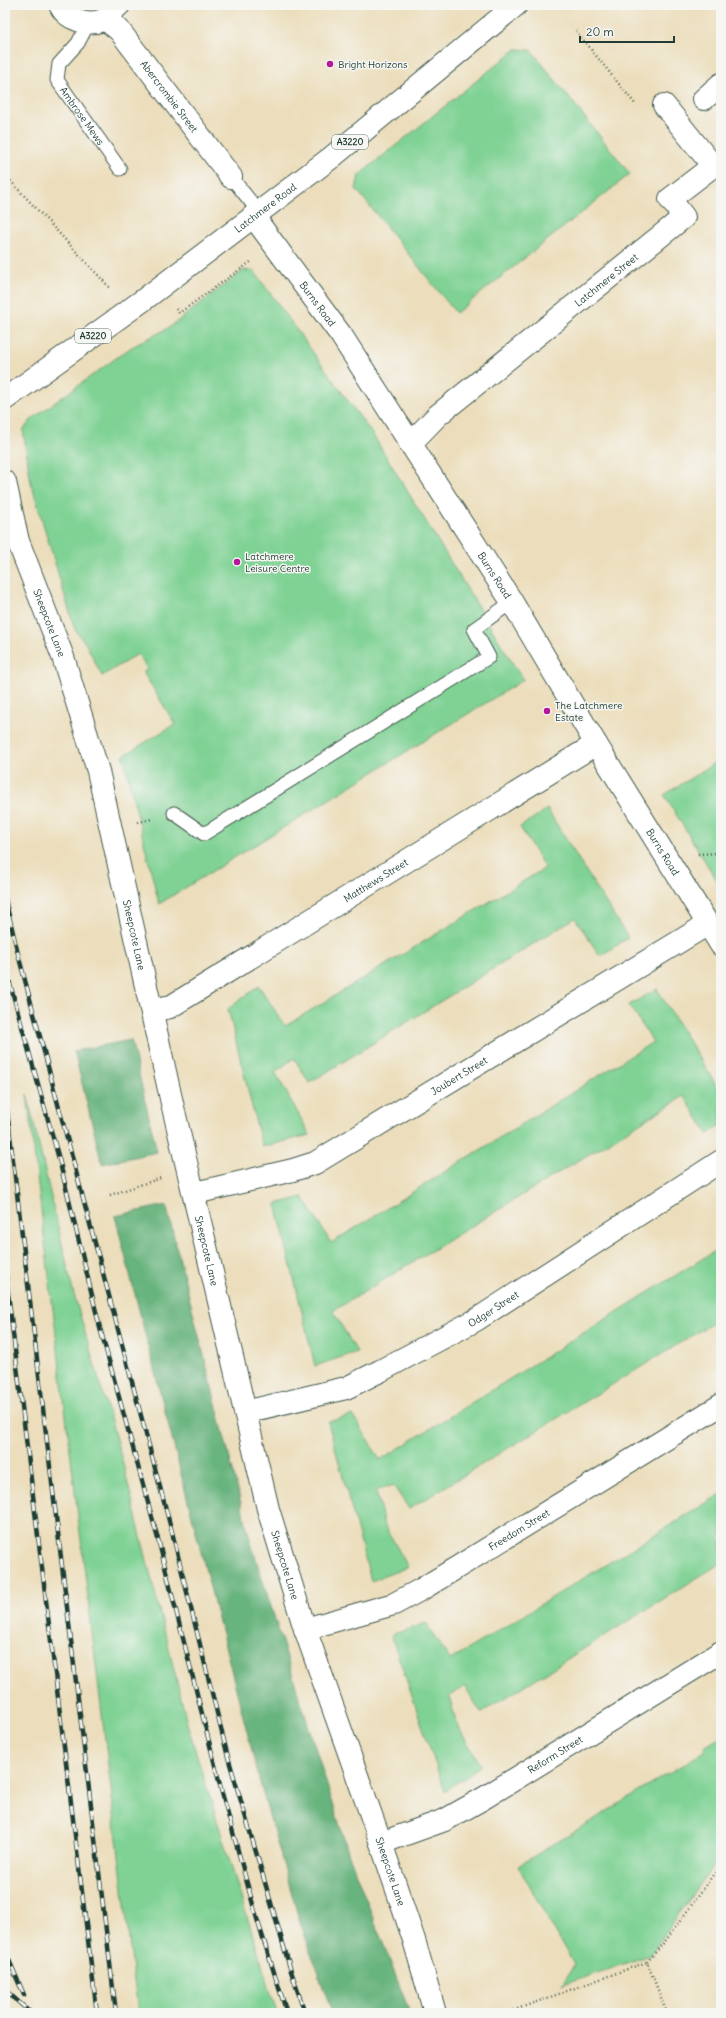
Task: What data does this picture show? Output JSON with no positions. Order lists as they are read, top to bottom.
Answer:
{
  "streets": {
    "main road": [
      "Abercrombie Street",
      "A3220",
      "Latchmere Road",
      "Latchmere Street",
      "Burns Road",
      "Sheepcote Lane",
      "Matthews Street",
      "Joubert Street",
      "Odger Street",
      "Freedom Street",
      "Reform Street"
    ],
    "lane": ["Ambrose Mews"]
  },
  "crossings": [
    ["Abercrombie Street", "Ambrose Mews"],
    ["Latchmere Road", "Burns Road"],
    ["Latchmere Street", "Burns Road"],
    ["Burns Road", "Matthews Street"],
    ["Burns Road", "Joubert Street"],
    ["Sheepcote Lane", "Matthews Street"],
    ["Sheepcote Lane", "Joubert Street"],
    ["Sheepcote Lane", "Odger Street"],
    ["Sheepcote Lane", "Freedom Street"],
    ["Sheepcote Lane", "Reform Street"]
  ],
  "places": ["Bright Horizons", "Latchmere Leisure Centre", "The Latchmere Estate"],
  "scale_bar": "20 m"
}
